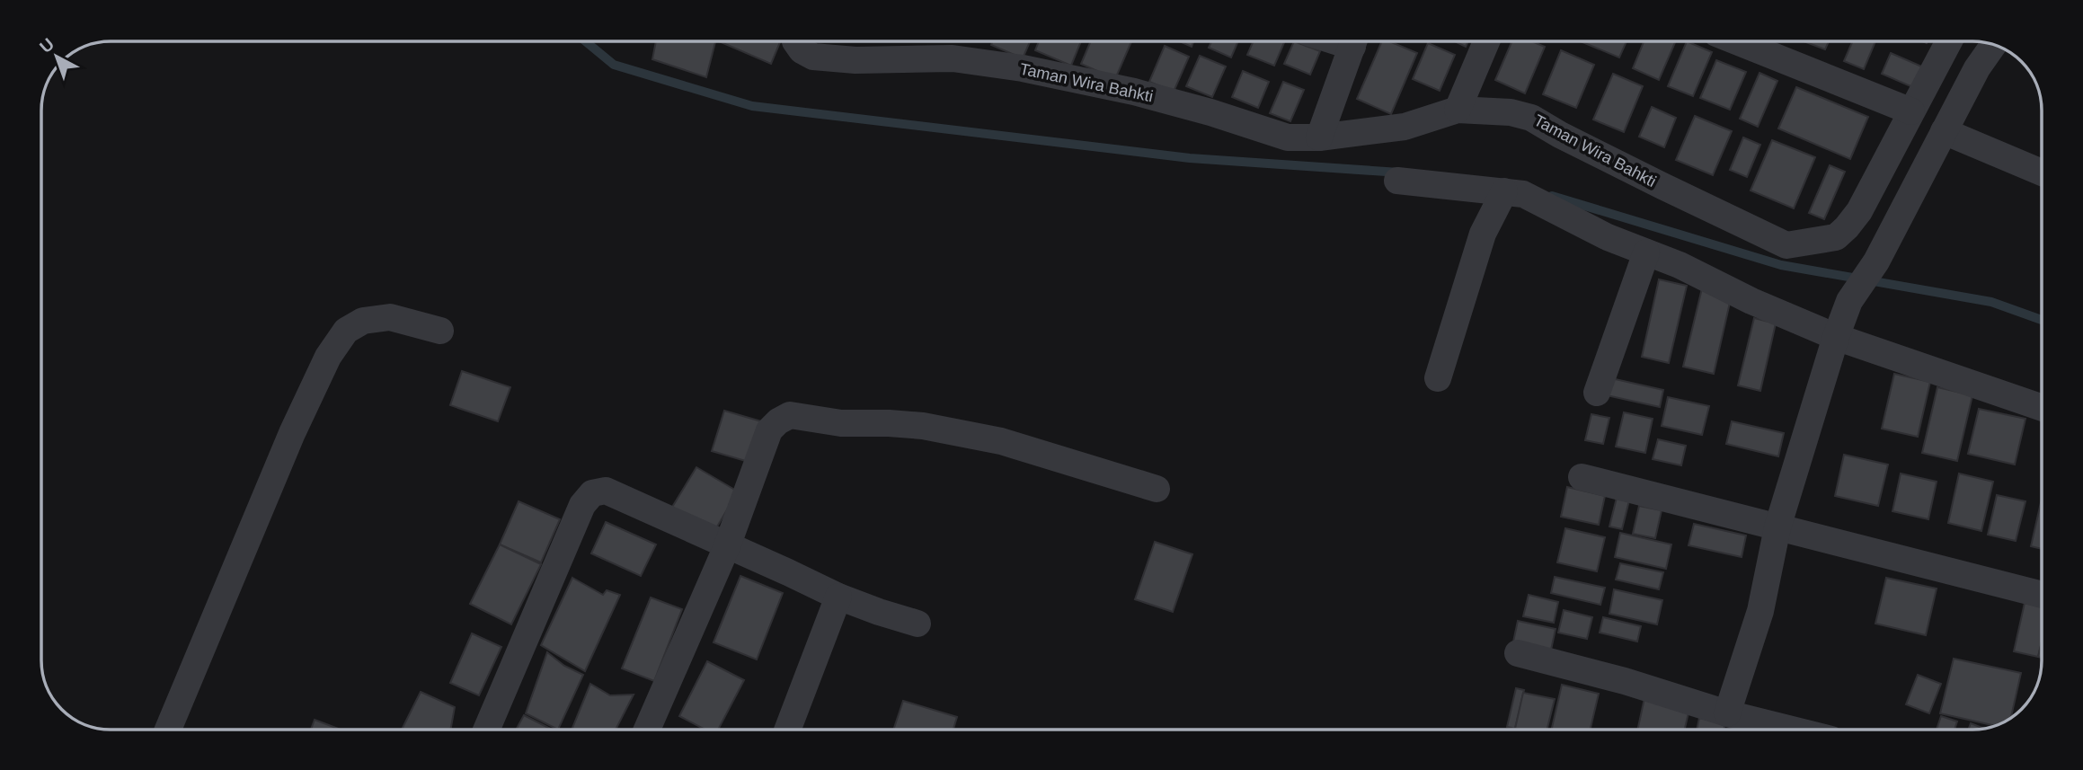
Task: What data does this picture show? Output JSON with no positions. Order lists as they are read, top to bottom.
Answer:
{
  "streets": {
    "street": ["Taman Wira Bahkti"]
  },
  "north": "top left"
}
